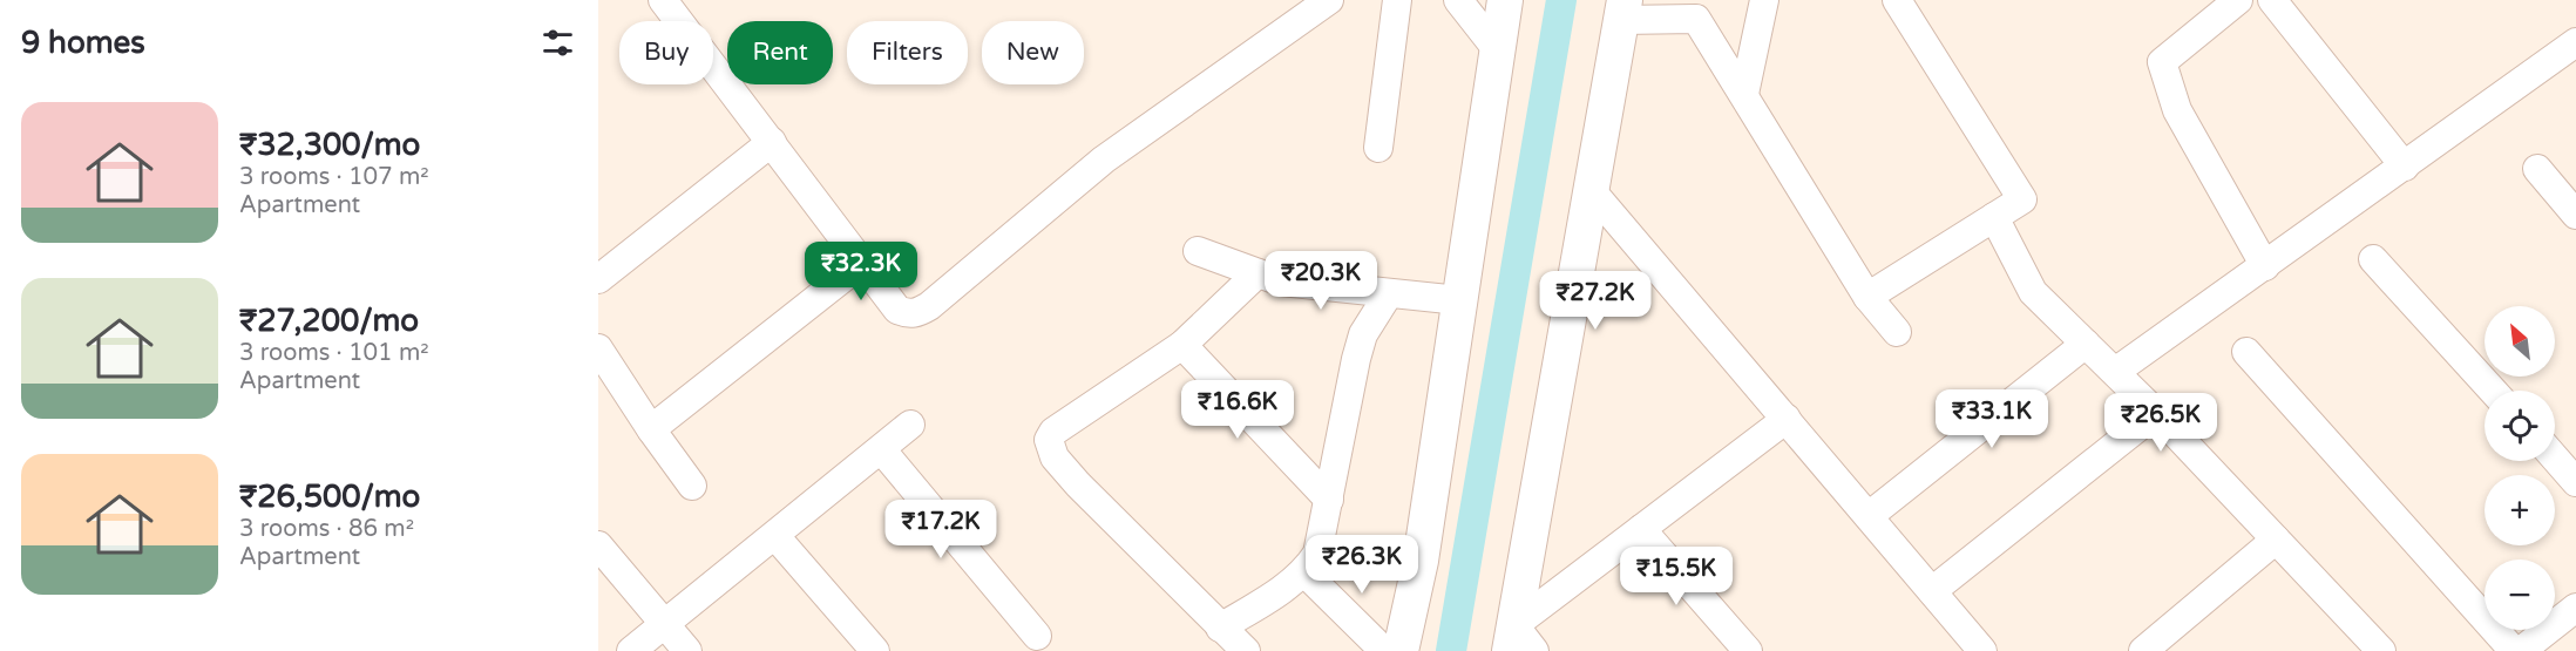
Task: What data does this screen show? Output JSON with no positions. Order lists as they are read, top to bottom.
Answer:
{
  "north": "top left",
  "page": {
    "heading": "9 homes",
    "chip": [
      "Buy",
      "Rent",
      "Filters",
      "New"
    ],
    "list": [
      {
        "name": "₹32,300/mo",
        "note": "3 rooms · 107 m² · Apartment"
      },
      {
        "name": "₹27,200/mo",
        "note": "3 rooms · 101 m² · Apartment"
      },
      {
        "name": "₹26,500/mo",
        "note": "3 rooms · 86 m² · Apartment"
      }
    ],
    "price": [
      "₹32.3K",
      "₹20.3K",
      "₹27.2K",
      "₹16.6K",
      "₹33.1K",
      "₹26.5K",
      "₹17.2K",
      "₹26.3K",
      "₹15.5K"
    ],
    "map_buttons": ["+", "−"]
  }
}
